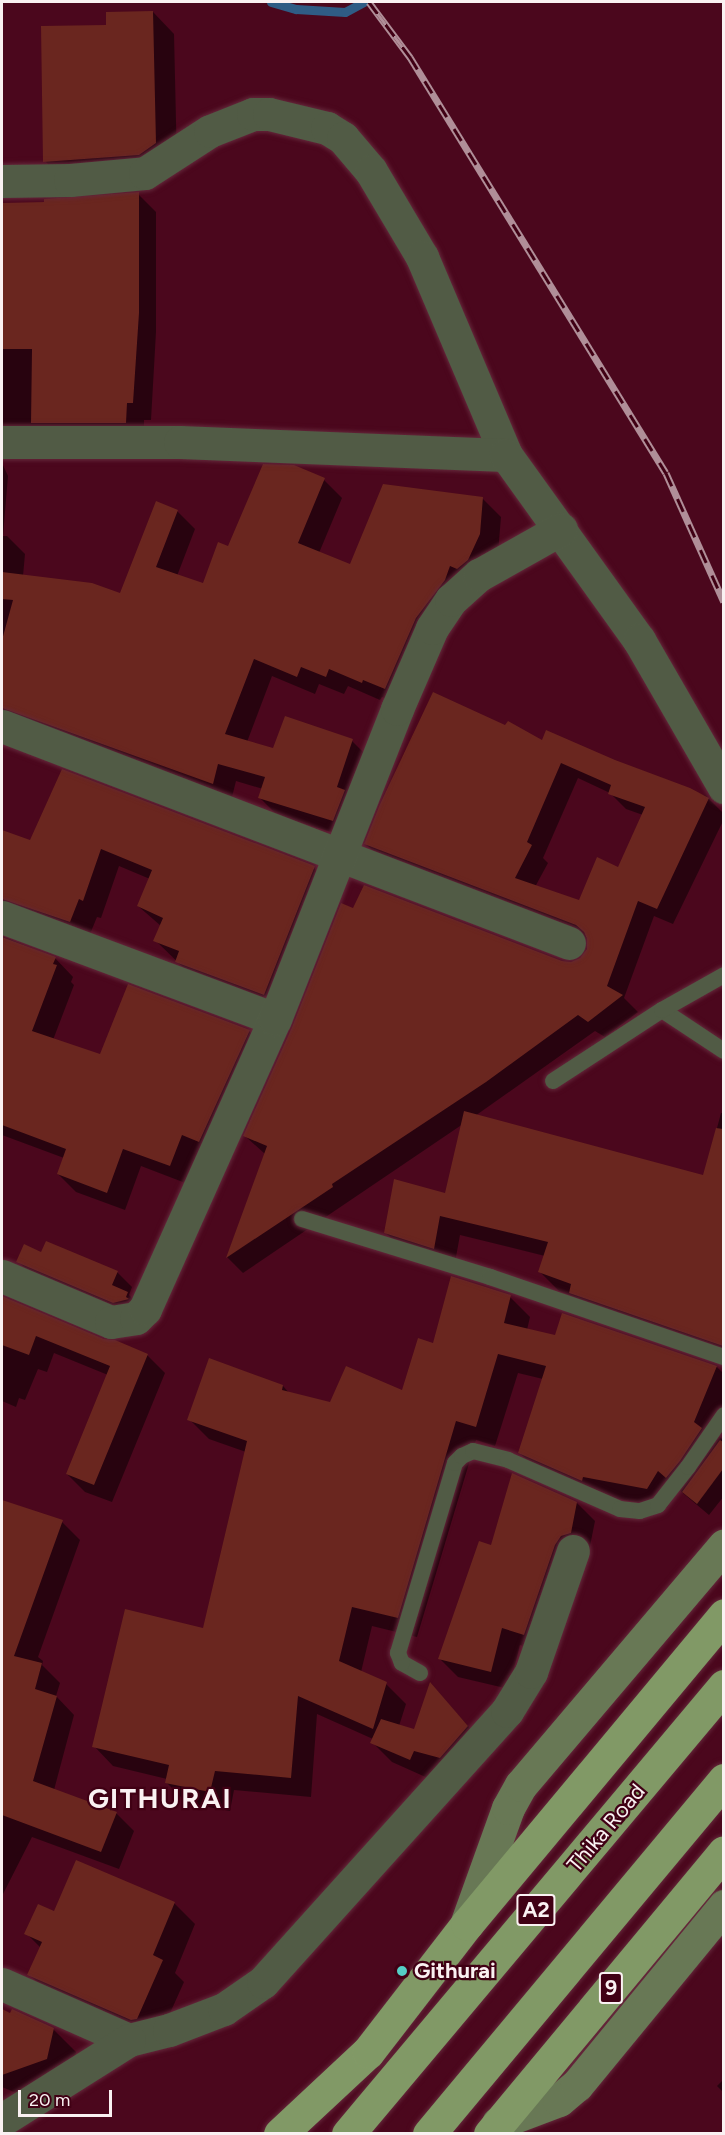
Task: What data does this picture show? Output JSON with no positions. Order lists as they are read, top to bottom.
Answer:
{
  "streets": {
    "highway": ["Thika Road", "A2", "9"]
  },
  "districts": ["GITHURAI"],
  "places": ["Githurai"],
  "scale_bar": "20 m"
}
